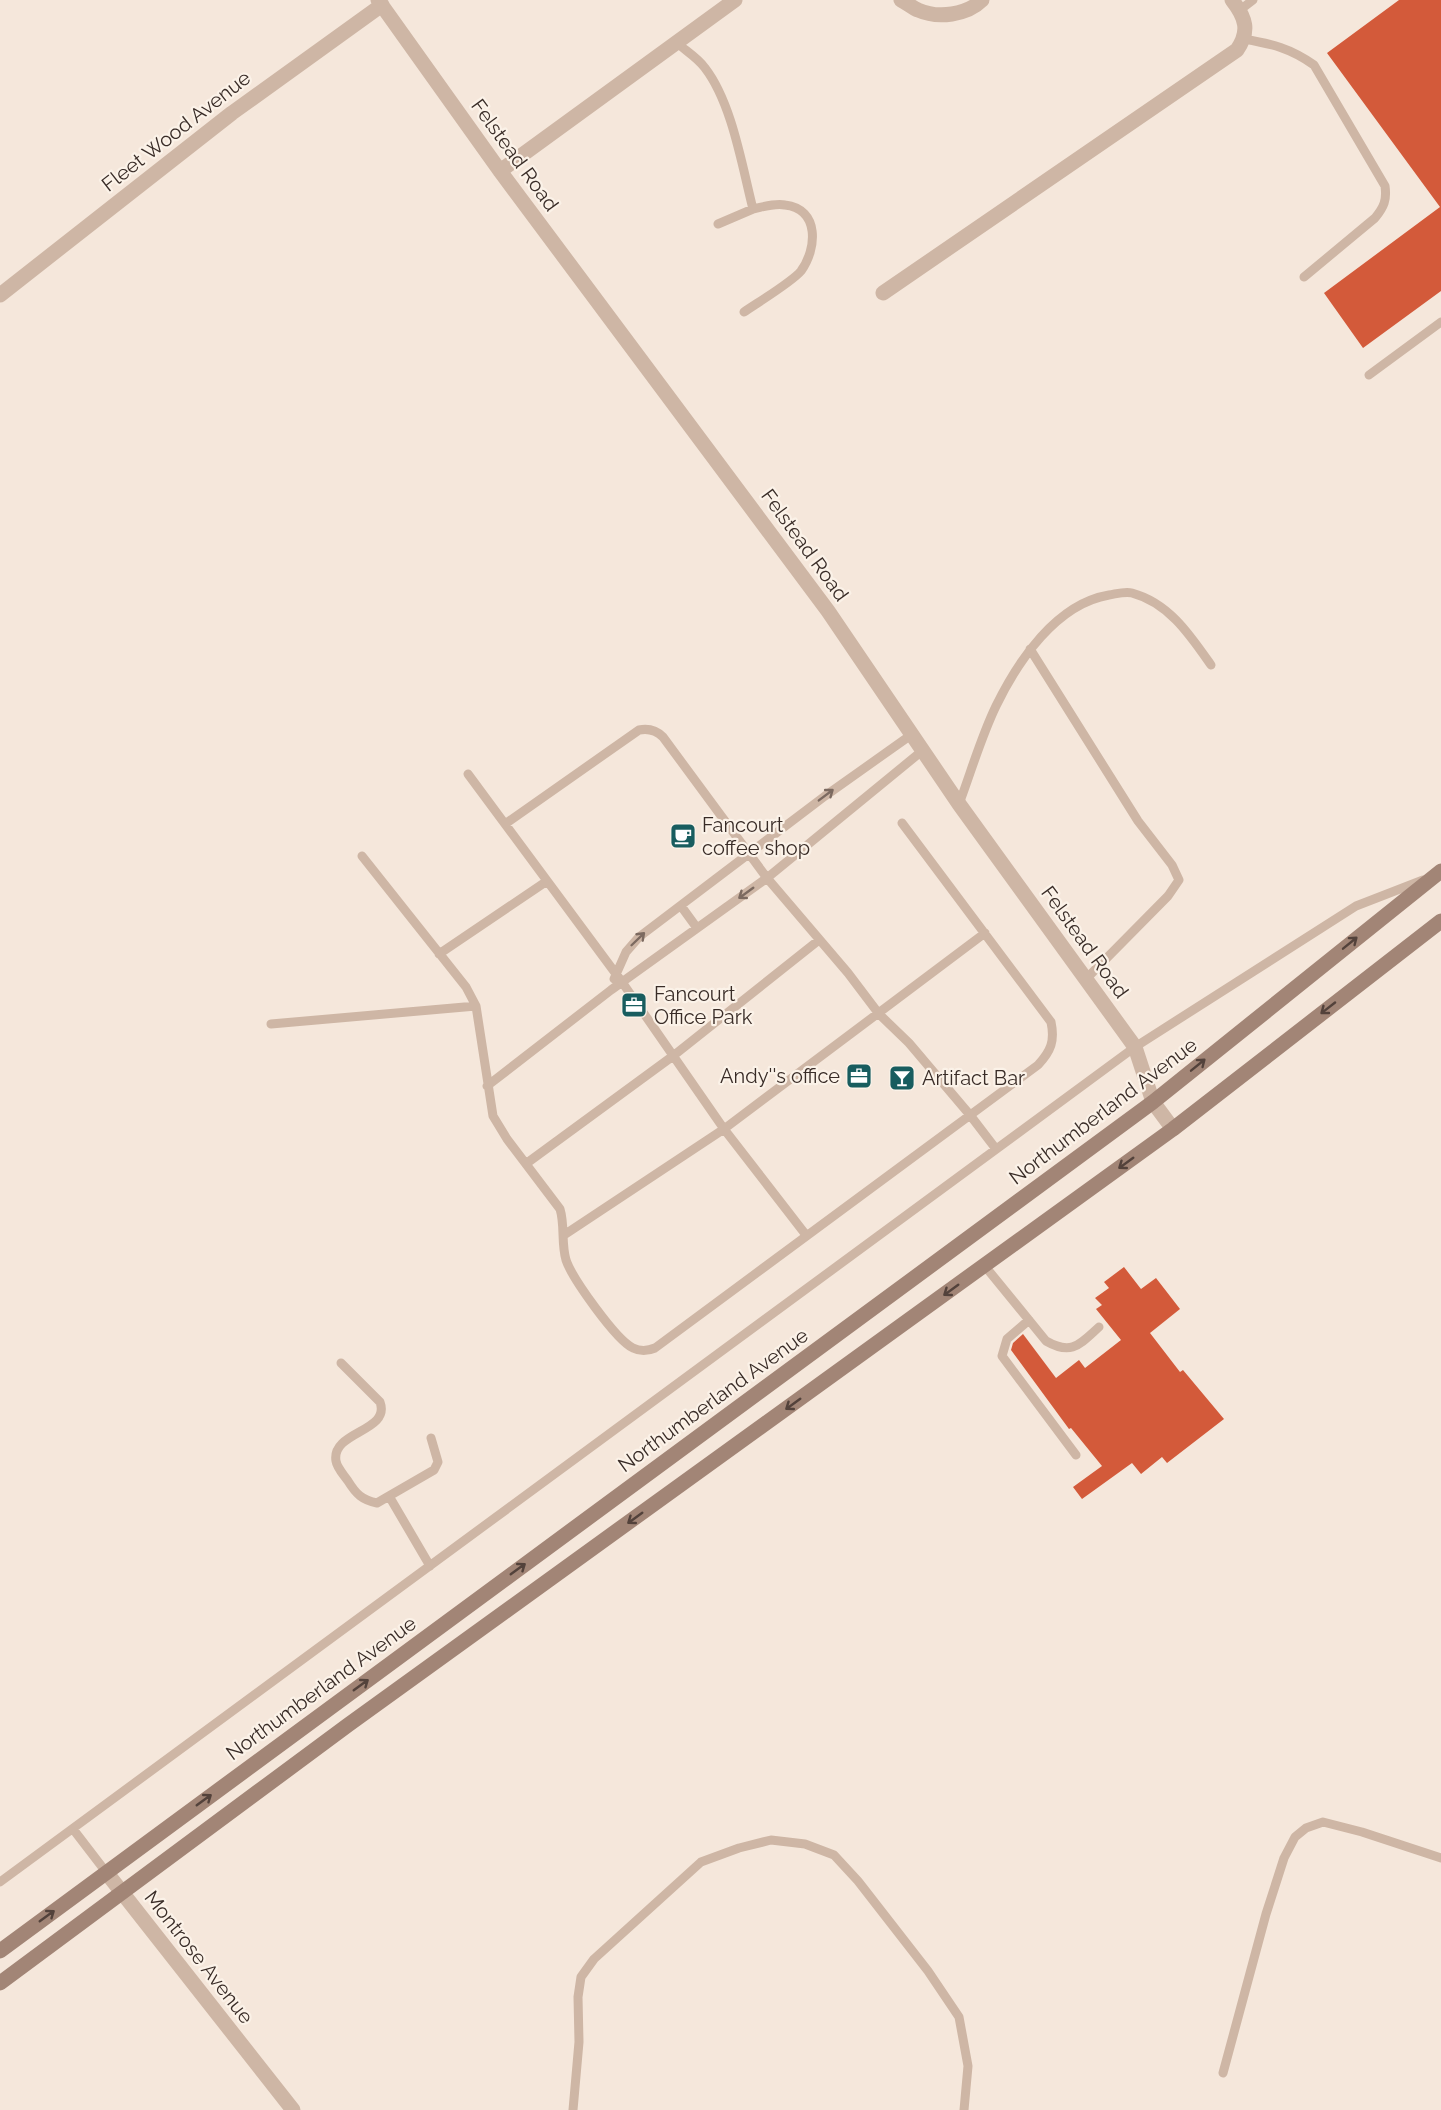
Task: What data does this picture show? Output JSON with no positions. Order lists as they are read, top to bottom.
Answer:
{
  "streets": {
    "main road": ["Northumberland Avenue"],
    "street": ["Fleet Wood Avenue", "Felstead Road", "Montrose Avenue"]
  },
  "crossings": [
    ["Fleet Wood Avenue", "Felstead Road"],
    ["Felstead Road", "Northumberland Avenue"],
    ["Northumberland Avenue", "Montrose Avenue"]
  ],
  "places": {
    "cafe": ["Fancourt coffee shop"],
    "office": ["Fancourt Office Park", "Andy''s office"],
    "bar": ["Artifact Bar"]
  }
}
